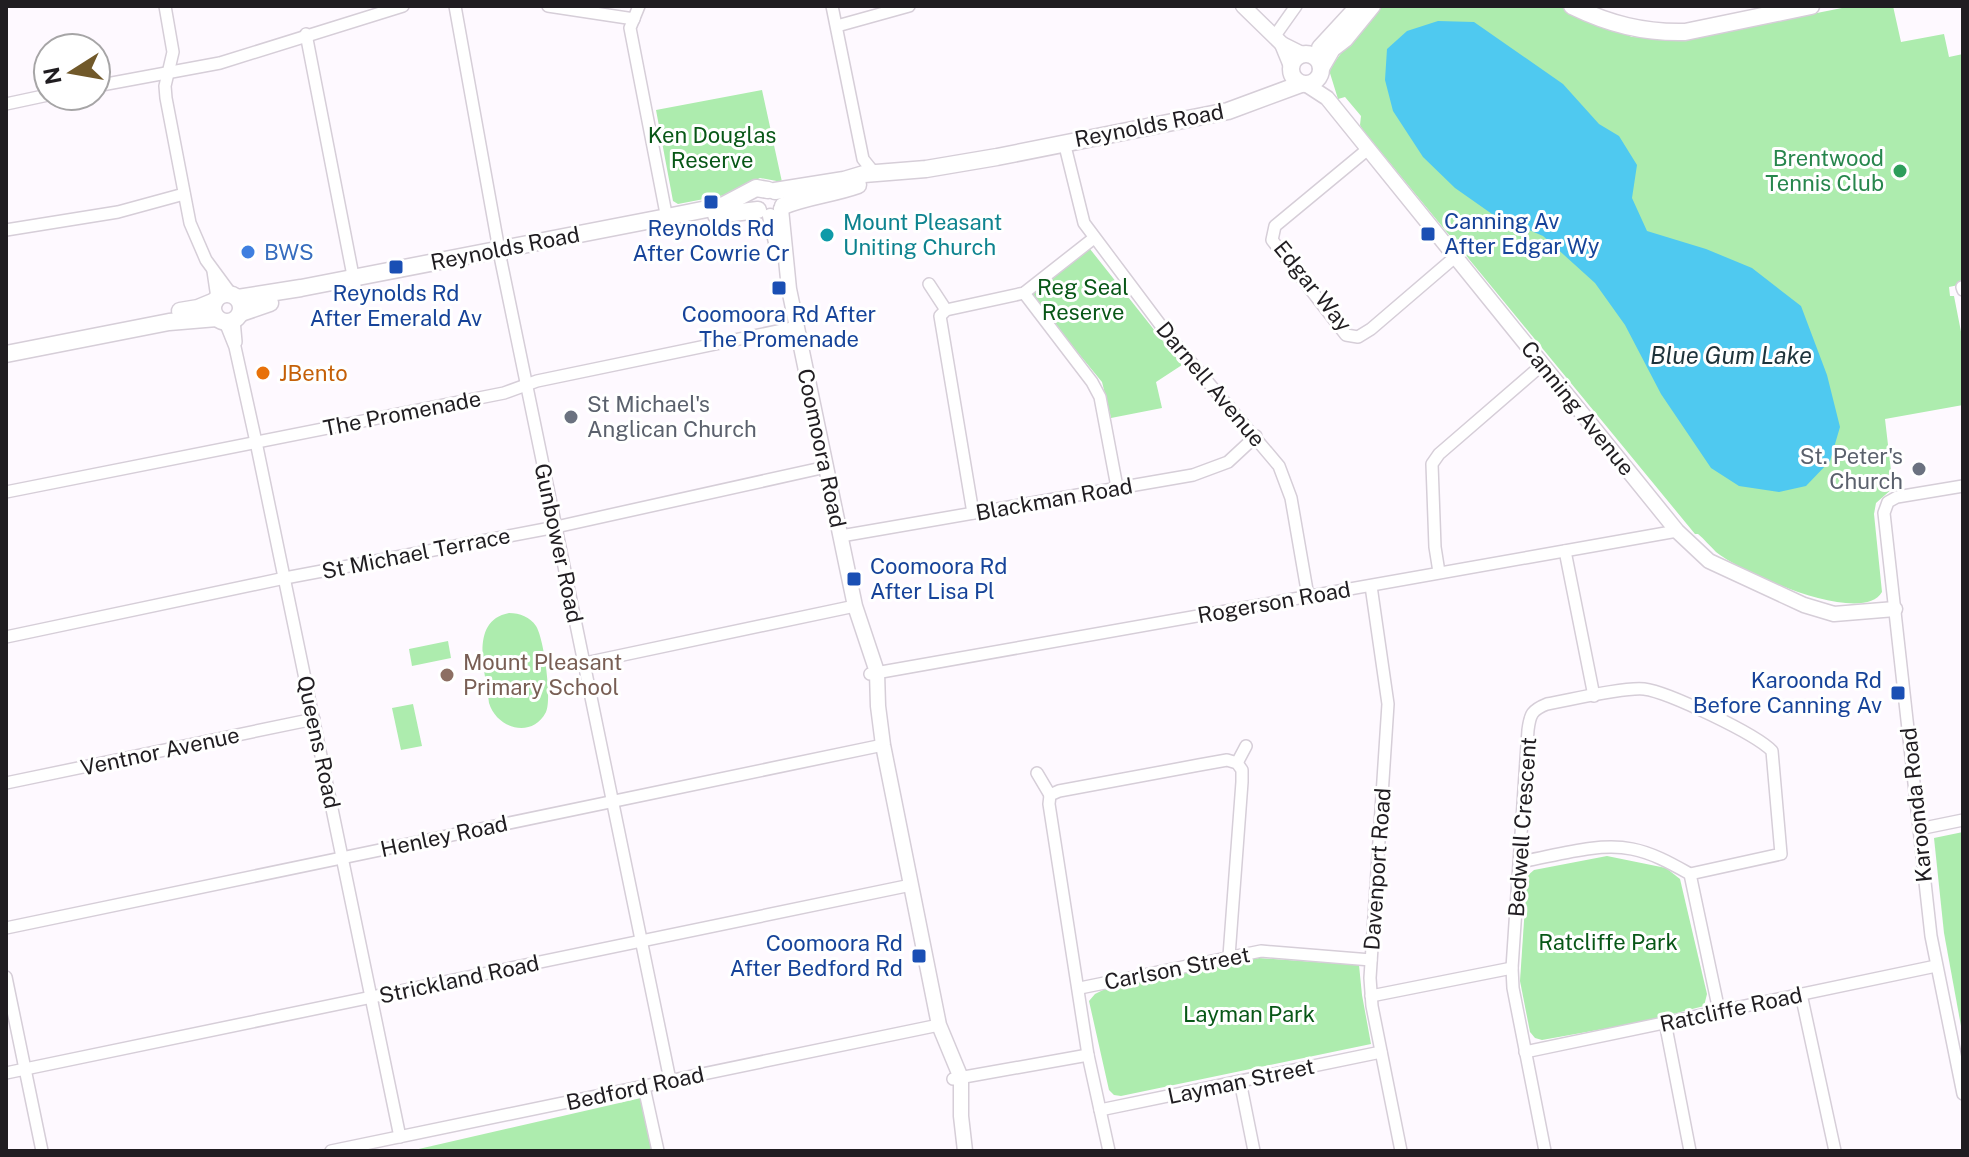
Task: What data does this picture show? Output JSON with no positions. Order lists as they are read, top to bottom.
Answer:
{
  "streets": {
    "main road": ["Reynolds Road"],
    "street": [
      "Edgar Way",
      "Darnell Avenue",
      "Canning Avenue",
      "The Promenade",
      "Coomoora Road",
      "Blackman Road",
      "Gunbower Road",
      "St Michael Terrace",
      "Rogerson Road",
      "Queens Road",
      "Ventnor Avenue",
      "Karoonda Road",
      "Bedwell Crescent",
      "Henley Road",
      "Davenport Road",
      "Carlson Street",
      "Strickland Road",
      "Ratcliffe Road",
      "Layman Street",
      "Bedford Road"
    ]
  },
  "crossings": [
    ["Reynolds Road", "Darnell Avenue"],
    ["Reynolds Road", "Canning Avenue"],
    ["Reynolds Road", "Coomoora Road"],
    ["Reynolds Road", "Gunbower Road"],
    ["Reynolds Road", "Queens Road"],
    ["Edgar Way", "Canning Avenue"],
    ["Darnell Avenue", "Blackman Road"],
    ["Darnell Avenue", "Rogerson Road"],
    ["Canning Avenue", "Rogerson Road"],
    ["Canning Avenue", "Karoonda Road"],
    ["The Promenade", "Coomoora Road"],
    ["The Promenade", "Gunbower Road"],
    ["The Promenade", "Queens Road"],
    ["Coomoora Road", "Blackman Road"],
    ["Coomoora Road", "St Michael Terrace"],
    ["Coomoora Road", "Rogerson Road"],
    ["Coomoora Road", "Henley Road"],
    ["Coomoora Road", "Strickland Road"],
    ["Coomoora Road", "Bedford Road"],
    ["Gunbower Road", "St Michael Terrace"],
    ["Gunbower Road", "Henley Road"],
    ["Gunbower Road", "Strickland Road"],
    ["Gunbower Road", "Bedford Road"],
    ["St Michael Terrace", "Queens Road"],
    ["Rogerson Road", "Davenport Road"],
    ["Queens Road", "Ventnor Avenue"],
    ["Queens Road", "Henley Road"],
    ["Queens Road", "Strickland Road"],
    ["Queens Road", "Bedford Road"],
    ["Karoonda Road", "Ratcliffe Road"],
    ["Bedwell Crescent", "Ratcliffe Road"],
    ["Davenport Road", "Carlson Street"],
    ["Davenport Road", "Layman Street"]
  ],
  "water": ["Blue Gum Lake"],
  "parks": [
    "Ken Douglas Reserve",
    "Reg Seal Reserve",
    "Ratcliffe Park",
    "Layman Park"
  ],
  "places": {
    "other": [
      "Brentwood Tennis Club",
      "Mount Pleasant Uniting Church",
      "BWS",
      "JBento",
      "St Michael's Anglican Church",
      "St. Peter's Church",
      "Mount Pleasant Primary School"
    ],
    "transit": [
      "Reynolds Rd After Cowrie Cr",
      "Canning Av After Edgar Wy",
      "Reynolds Rd After Emerald Av",
      "Coomoora Rd After The Promenade",
      "Coomoora Rd After Lisa Pl",
      "Karoonda Rd Before Canning Av",
      "Coomoora Rd After Bedford Rd"
    ]
  },
  "north": "left"
}
